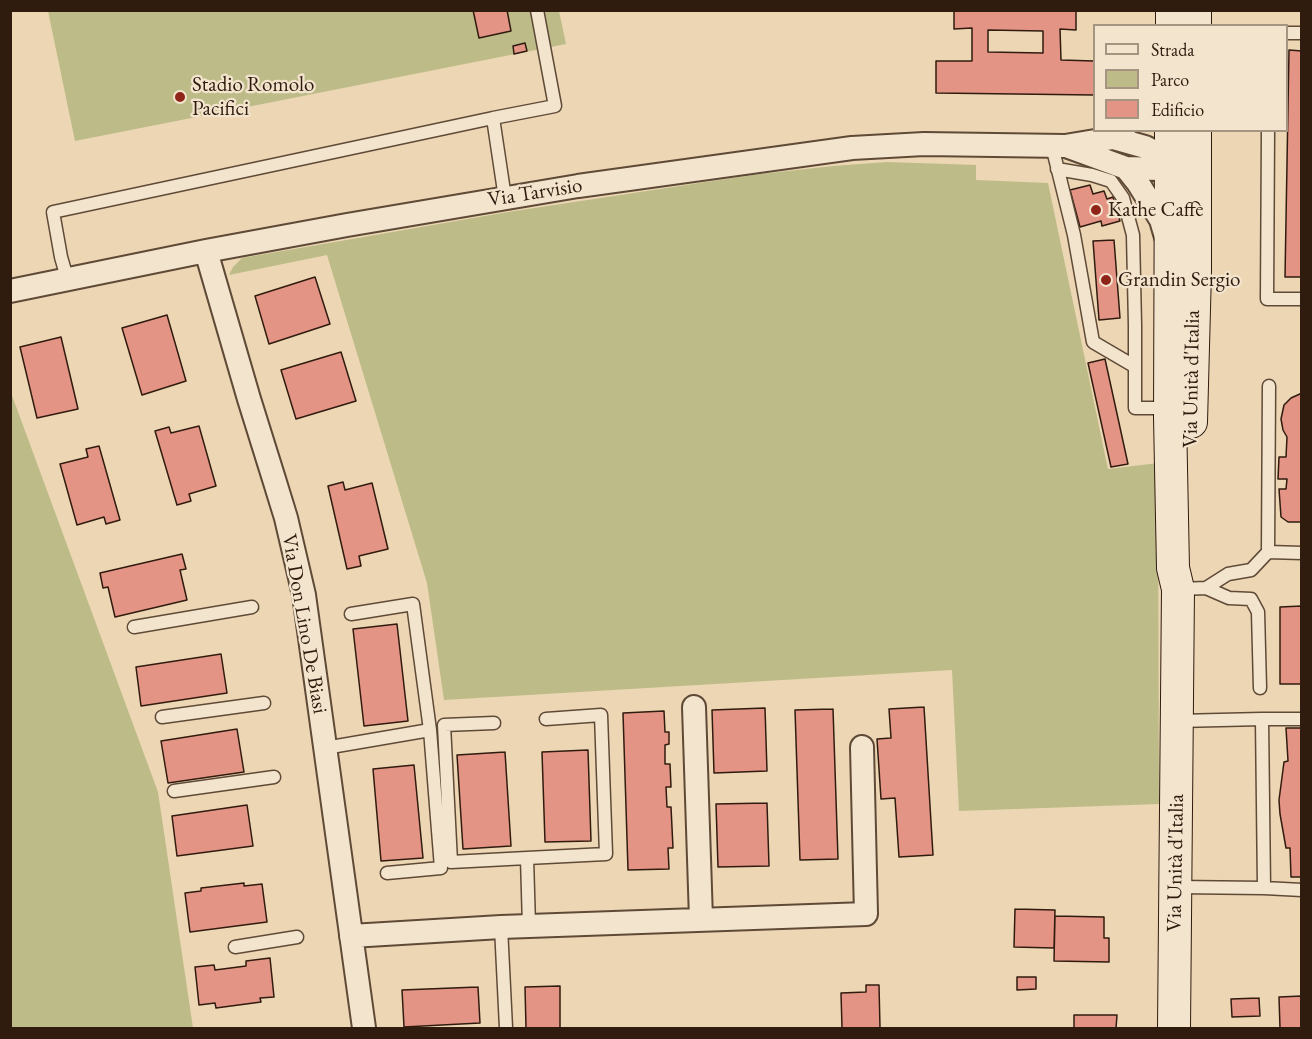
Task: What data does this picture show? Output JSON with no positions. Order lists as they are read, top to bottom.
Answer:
{
  "streets": {
    "main road": ["Via Unità d'Italia"],
    "street": ["Via Tarvisio", "Via Don Lino De Biasi"]
  },
  "crossings": [
    ["Via Tarvisio", "Via Unità d'Italia"],
    ["Via Tarvisio", "Via Don Lino De Biasi"]
  ],
  "places": ["Stadio Romolo Pacifici", "Kathe Caffè", "Grandin Sergio"],
  "legend": ["Strada", "Parco", "Edificio"]
}
